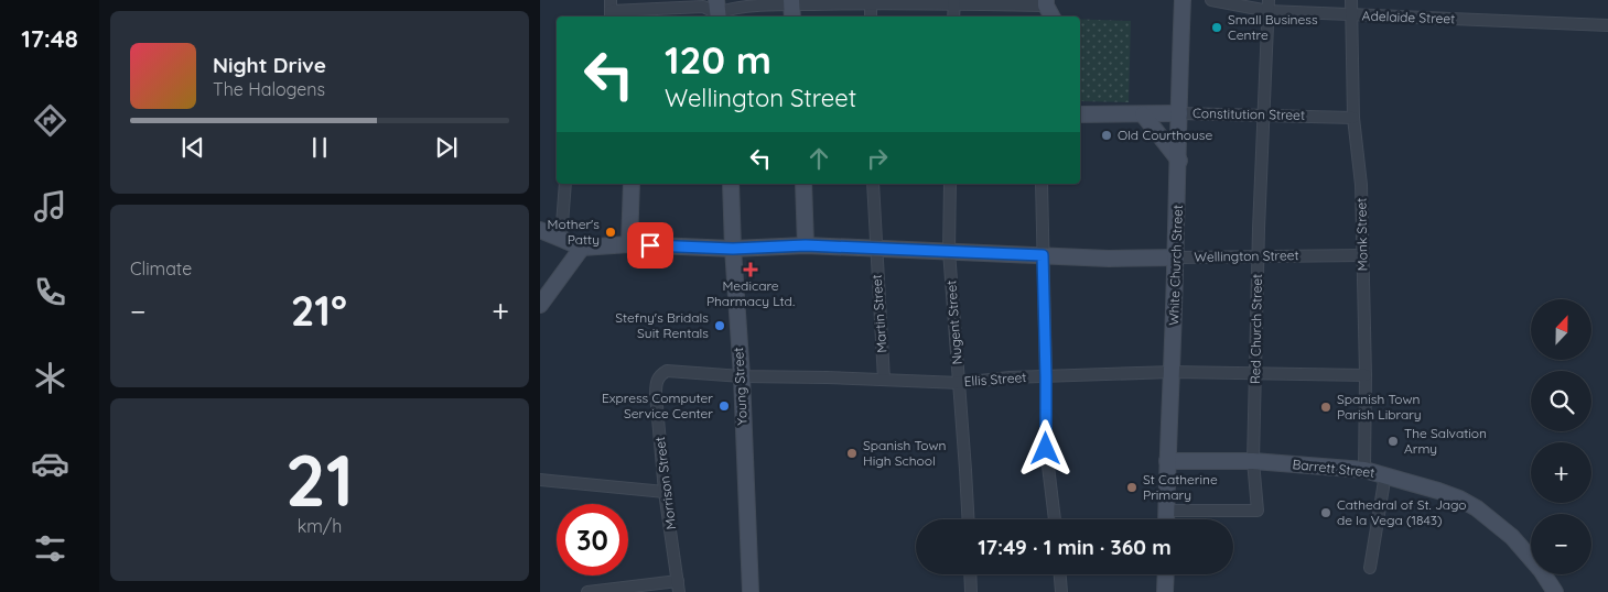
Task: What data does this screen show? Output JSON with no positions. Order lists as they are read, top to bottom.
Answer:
{
  "streets": {
    "street": [
      "Adelaide Street",
      "Constitution Street",
      "Monk Street",
      "Wellington Street",
      "White Church Street",
      "Martin Street",
      "Nugent Street",
      "Red Church Street",
      "Ellis Street",
      "Young Street",
      "Barrett Street",
      "Morrison Street"
    ]
  },
  "crossings": [
    ["Adelaide Street", "Monk Street"],
    ["Adelaide Street", "Red Church Street"],
    ["Constitution Street", "Monk Street"],
    ["Constitution Street", "White Church Street"],
    ["Constitution Street", "Red Church Street"],
    ["Monk Street", "Wellington Street"],
    ["Monk Street", "Ellis Street"],
    ["Monk Street", "Barrett Street"],
    ["Wellington Street", "White Church Street"],
    ["Wellington Street", "Martin Street"],
    ["Wellington Street", "Nugent Street"],
    ["Wellington Street", "Red Church Street"],
    ["Wellington Street", "Young Street"],
    ["White Church Street", "Red Church Street"],
    ["White Church Street", "Ellis Street"],
    ["White Church Street", "Barrett Street"],
    ["Martin Street", "Ellis Street"],
    ["Nugent Street", "Ellis Street"],
    ["Red Church Street", "Ellis Street"],
    ["Red Church Street", "Barrett Street"],
    ["Ellis Street", "Young Street"],
    ["Ellis Street", "Morrison Street"]
  ],
  "places": {
    "other": [
      "Small Business Centre",
      "Old Courthouse",
      "Mother's Patty",
      "Stefny's Bridals Suit Rentals",
      "Express Computer Service Center",
      "Spanish Town Parish Library",
      "The Salvation Army",
      "Spanish Town High School",
      "St Catherine Primary",
      "Cathedral of St. Jago de la Vega (1843)"
    ],
    "health": ["Medicare Pharmacy Ltd."]
  },
  "north": "top",
  "page": {
    "tabs": "17:48",
    "turn": ["120 m", "Wellington Street"],
    "song": ["Night Drive", "The Halogens"],
    "tile": [
      "Climate",
      ["21", "km/h"]
    ],
    "heat": ["−", "21°", "+"],
    "map_buttons": ["+", "−"],
    "limit": "30",
    "trip": "17:49 · 1 min · 360 m"
  }
}
